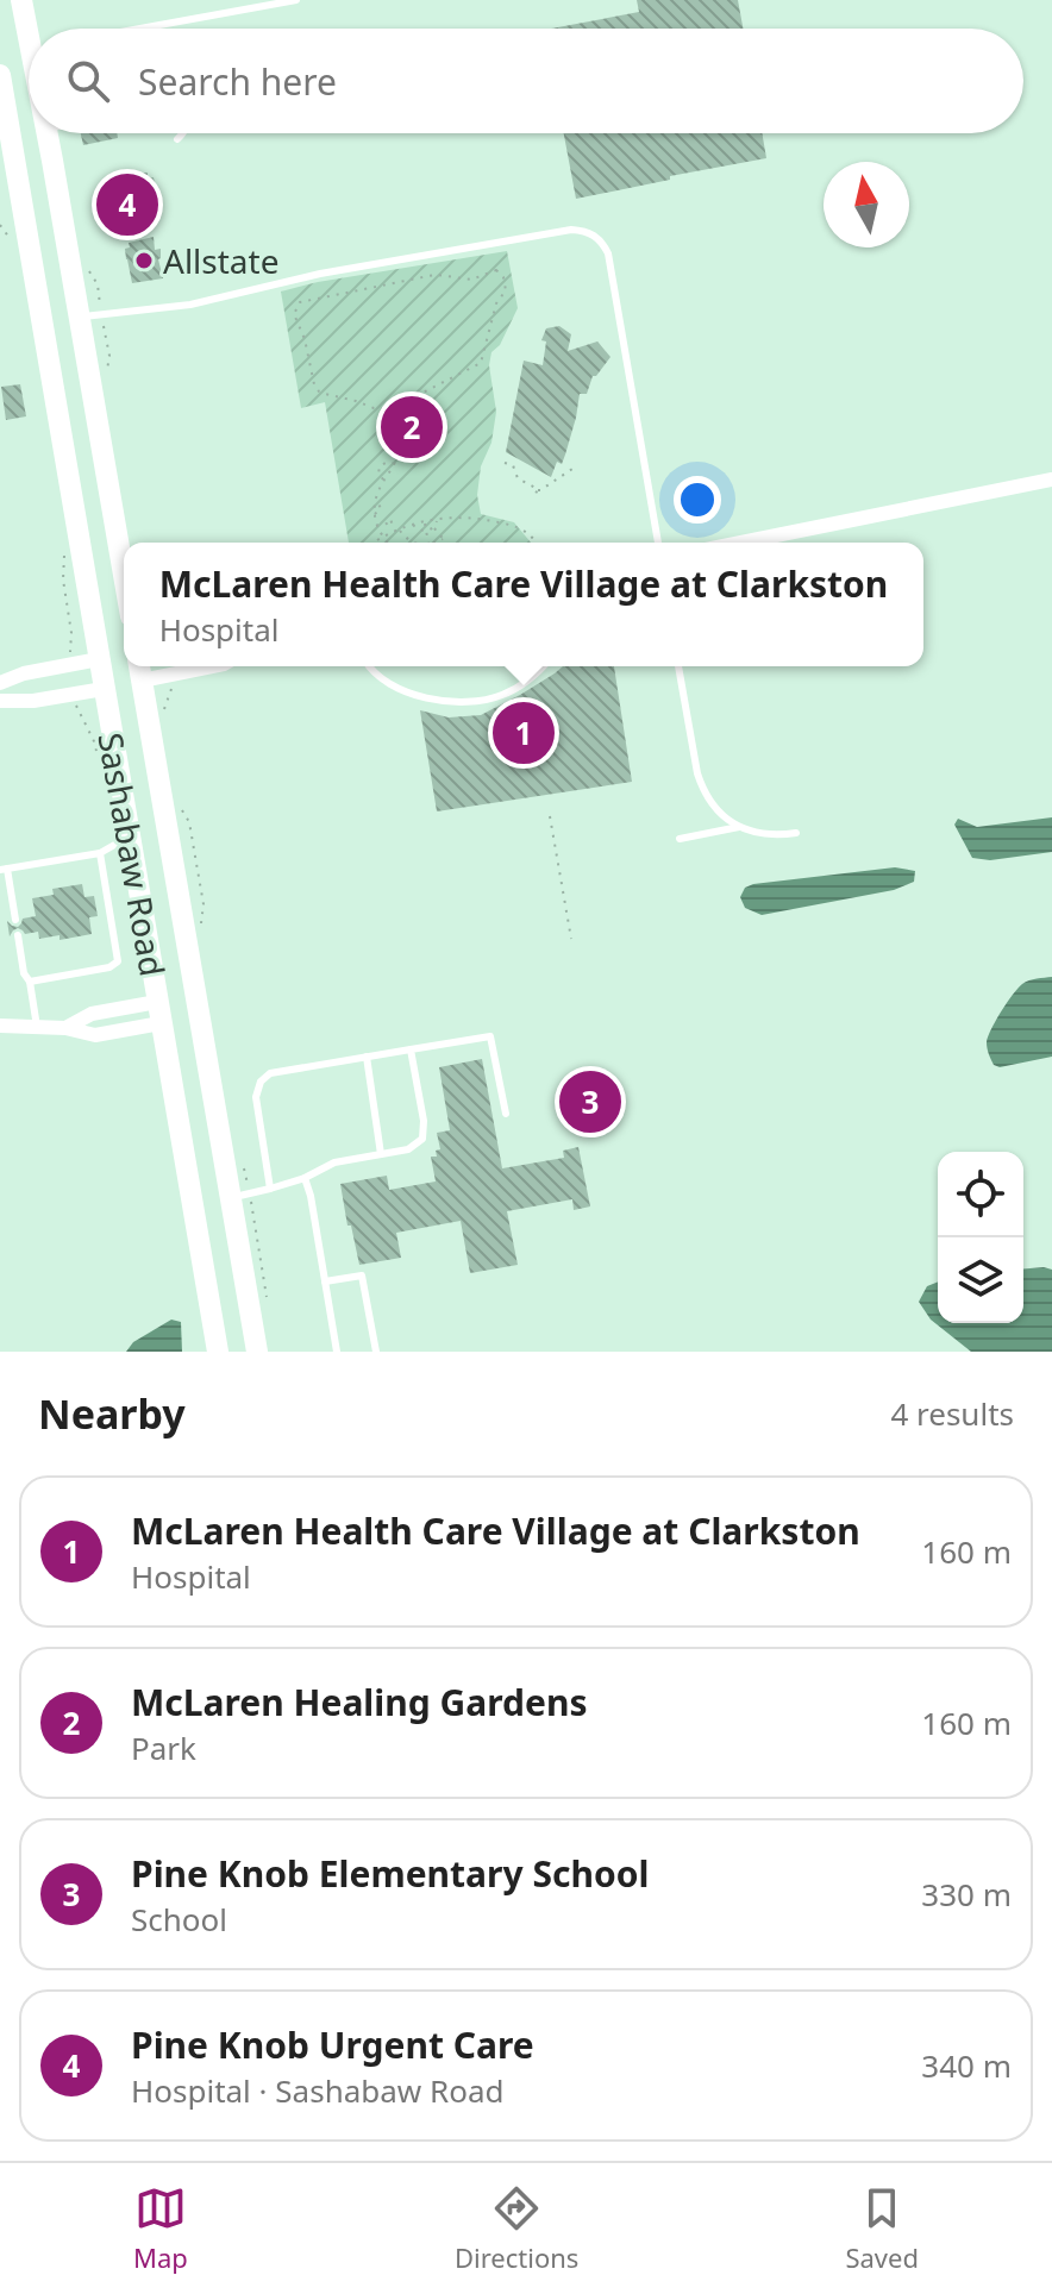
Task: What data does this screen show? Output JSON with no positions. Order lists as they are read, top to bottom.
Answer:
{
  "streets": {
    "main road": ["Sashabaw Road"]
  },
  "places": ["Allstate"],
  "north": "top",
  "page": {
    "search": "Search here",
    "pins": [
      "4",
      "2",
      "1",
      "3"
    ],
    "popup": ["McLaren Health Care Village at Clarkston", "Hospital"],
    "heading": ["Nearby", "4 results"],
    "list": [
      {
        "mark": "1",
        "name": "McLaren Health Care Village at Clarkston",
        "note": "Hospital",
        "value": "160 m"
      },
      {
        "mark": "2",
        "name": "McLaren Healing Gardens",
        "note": "Park",
        "value": "160 m"
      },
      {
        "mark": "3",
        "name": "Pine Knob Elementary School",
        "note": "School",
        "value": "330 m"
      },
      {
        "mark": "4",
        "name": "Pine Knob Urgent Care",
        "note": "Hospital · Sashabaw Road",
        "value": "340 m"
      }
    ],
    "nav": ["Map", "Directions", "Saved"]
  }
}
